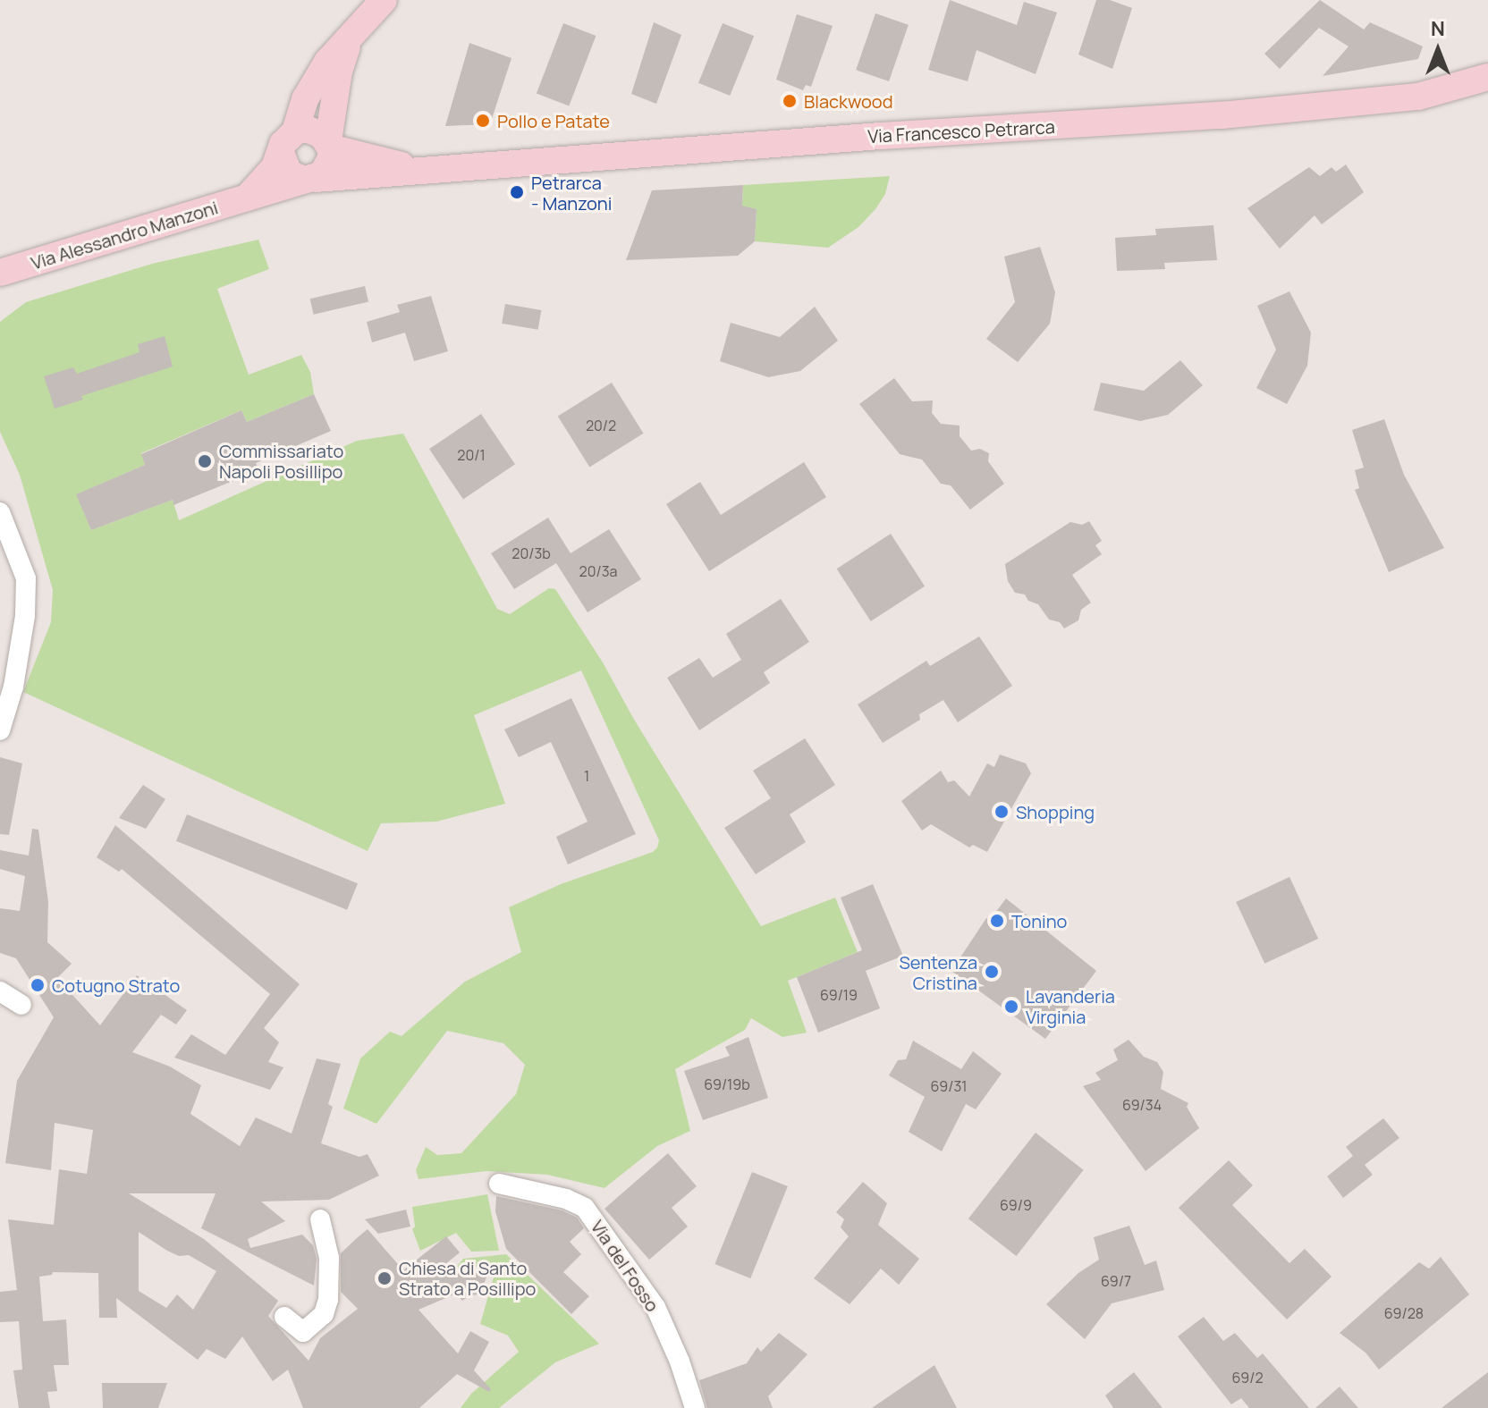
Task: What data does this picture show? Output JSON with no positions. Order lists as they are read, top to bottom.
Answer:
{
  "streets": {
    "street": ["Via Francesco Petrarca", "Via Alessandro Manzoni", "Via del Fosso"]
  },
  "crossings": [
    ["Via Francesco Petrarca", "Via Alessandro Manzoni"]
  ],
  "places": [
    "Blackwood",
    "Pollo e Patate",
    "Petrarca - Manzoni",
    "Commissariato Napoli Posillipo",
    "Shopping",
    "Tonino",
    "Sentenza Cristina",
    "Cotugno Strato",
    "Lavanderia Virginia",
    "Chiesa di Santo Strato a Posillipo"
  ],
  "house_numbers": [
    "20/2",
    "20/1",
    "20/3b",
    "20/3a",
    "1",
    "69/19",
    "69/19b",
    "69/31",
    "69/34",
    "69/9",
    "69/7",
    "69/28",
    "69/2"
  ],
  "north": "top"
}
